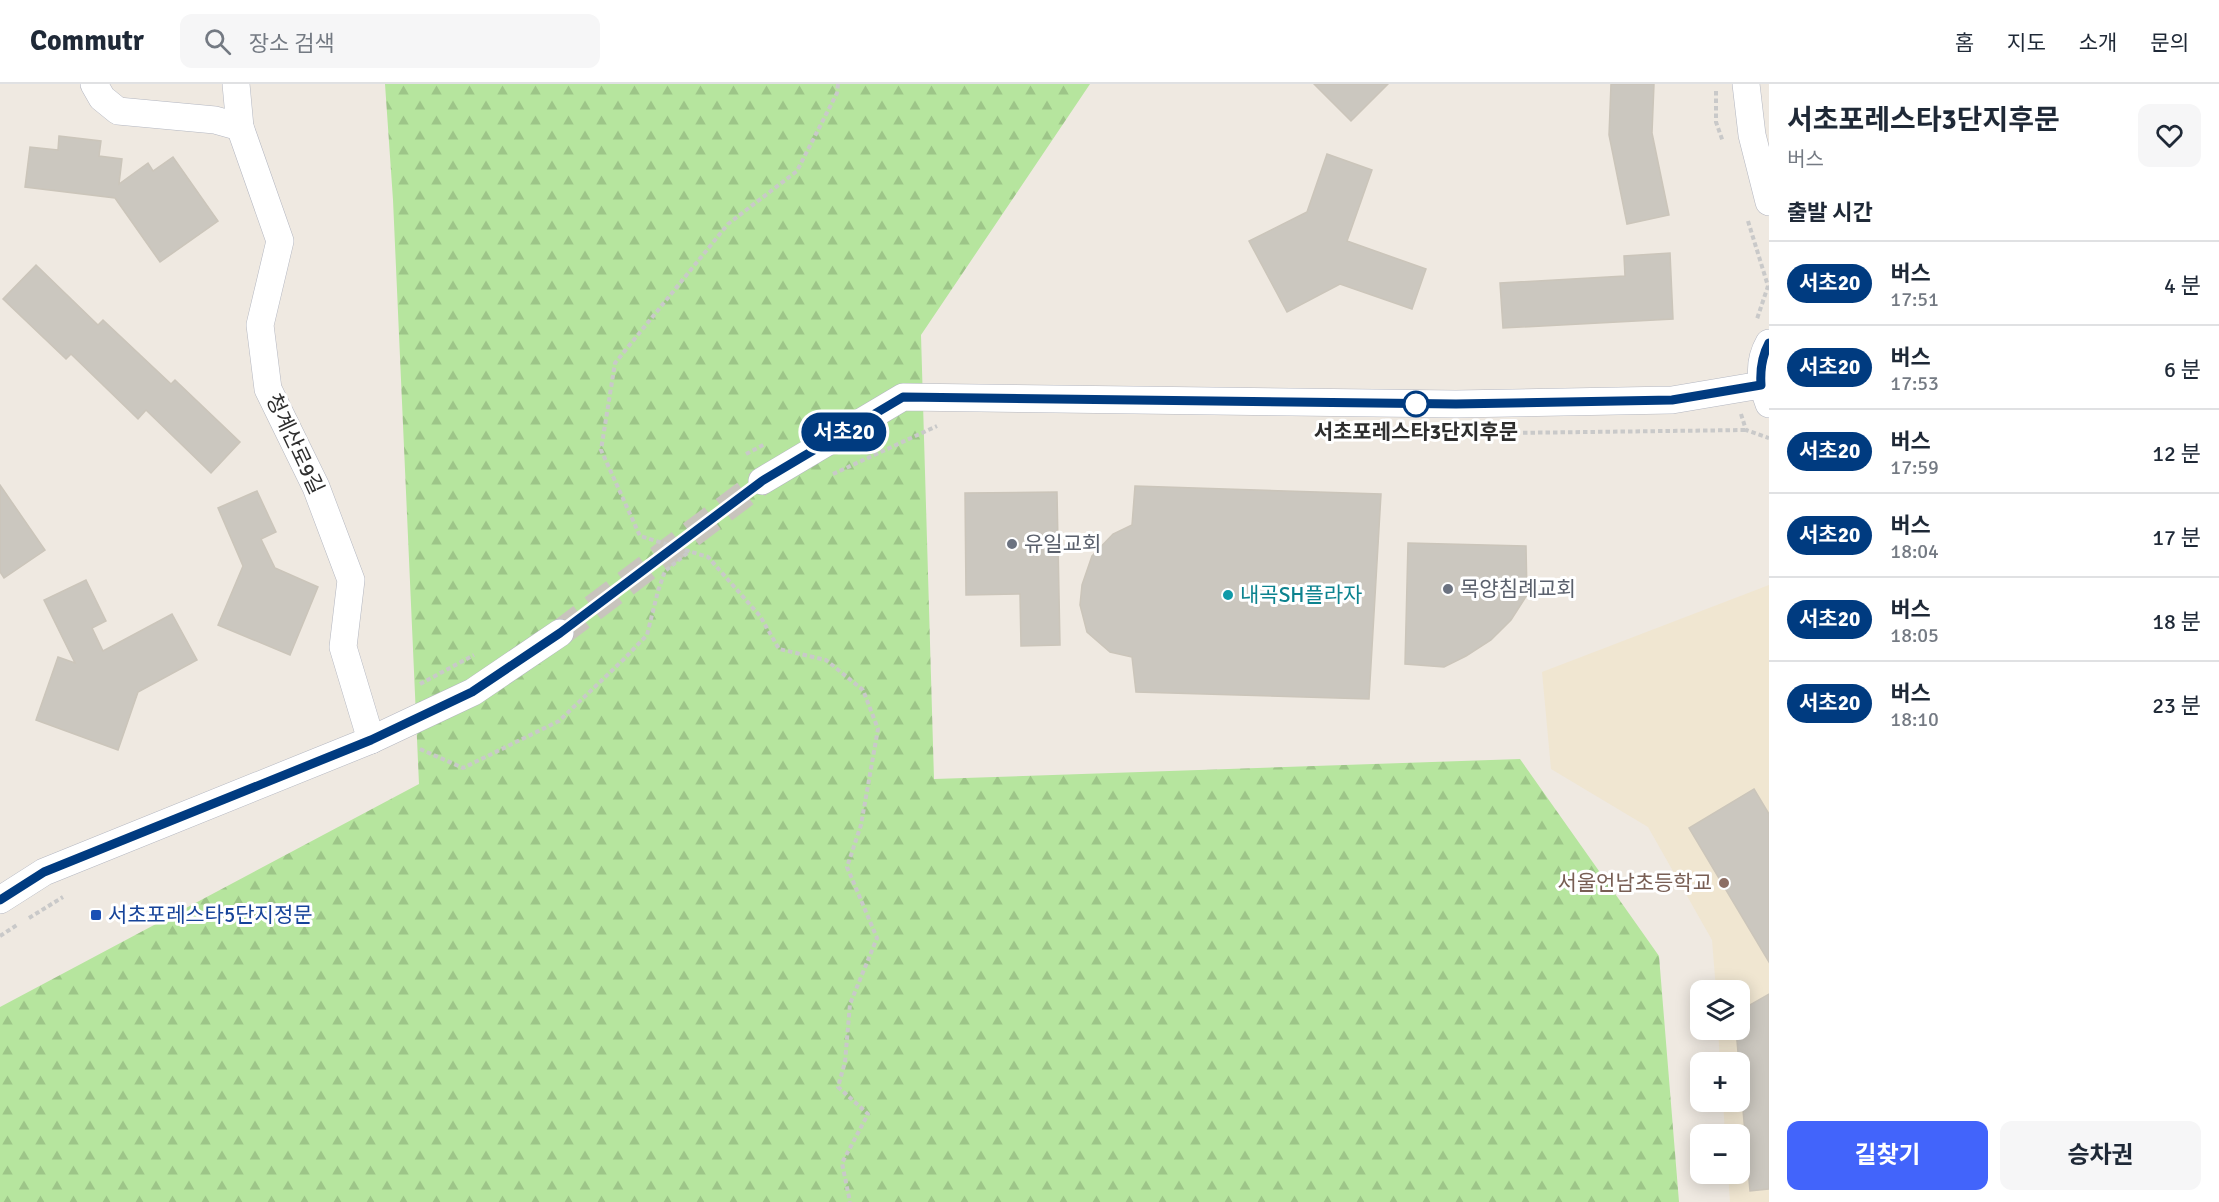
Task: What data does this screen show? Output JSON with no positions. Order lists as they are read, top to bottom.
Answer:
{
  "streets": {
    "street": ["청계산로9길"]
  },
  "places": {
    "other": [
      "서초포레스타3단지후문",
      "유일교회",
      "목양침례교회",
      "내곡SH플라자",
      "서울언남초등학교"
    ],
    "transit": ["서초포레스타5단지정문"]
  },
  "lines": ["bus line 서초20"],
  "page": {
    "header": "Commutr",
    "search": "장소 검색",
    "nav": [
      "홈",
      "지도",
      "소개",
      "문의"
    ],
    "on_map": "서초20",
    "heading": [
      ["서초포레스타3단지후문", "버스"],
      "출발 시간"
    ],
    "list": [
      {
        "mark": "서초20",
        "name": "버스",
        "note": "17:51",
        "value": "4 분"
      },
      {
        "mark": "서초20",
        "name": "버스",
        "note": "17:53",
        "value": "6 분"
      },
      {
        "mark": "서초20",
        "name": "버스",
        "note": "17:59",
        "value": "12 분"
      },
      {
        "mark": "서초20",
        "name": "버스",
        "note": "18:04",
        "value": "17 분"
      },
      {
        "mark": "서초20",
        "name": "버스",
        "note": "18:05",
        "value": "18 분"
      },
      {
        "mark": "서초20",
        "name": "버스",
        "note": "18:10",
        "value": "23 분"
      }
    ],
    "map_buttons": ["+", "−"],
    "buttons": ["길찾기", "승차권"]
  }
}
